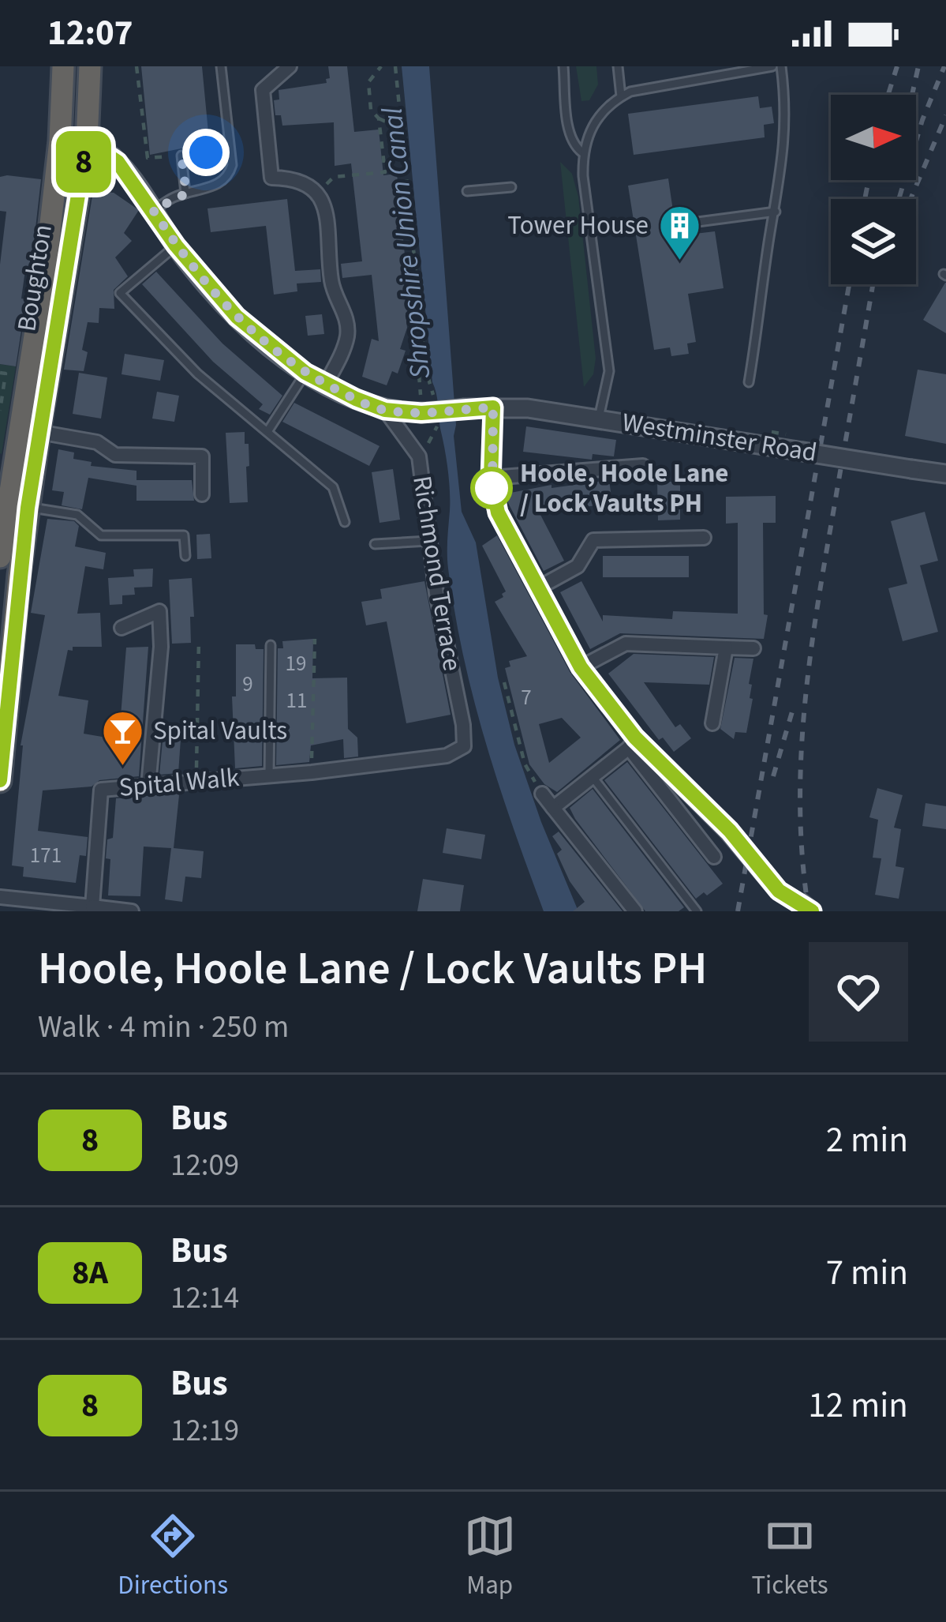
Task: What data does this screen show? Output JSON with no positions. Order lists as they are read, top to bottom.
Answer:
{
  "streets": {
    "highway": ["Boughton"],
    "street": ["Westminster Road", "Richmond Terrace", "Spital Walk"]
  },
  "crossings": [
    ["Westminster Road", "Richmond Terrace"],
    ["Richmond Terrace", "Spital Walk"]
  ],
  "water": ["Shropshire Union Canal"],
  "places": {
    "building": ["Tower House"],
    "other": ["Hoole, Hoole Lane / Lock Vaults PH"],
    "bar": ["Spital Vaults"]
  },
  "lines": ["bus line 8"],
  "house_numbers": [
    "19",
    "9",
    "7",
    "11",
    "171"
  ],
  "north": "right",
  "page": {
    "status": "12:07",
    "on_map": "8",
    "heading": ["Hoole, Hoole Lane / Lock Vaults PH", "Walk · 4 min · 250 m"],
    "list": [
      {
        "mark": "8",
        "name": "Bus",
        "note": "12:09",
        "value": "2 min"
      },
      {
        "mark": "8A",
        "name": "Bus",
        "note": "12:14",
        "value": "7 min"
      },
      {
        "mark": "8",
        "name": "Bus",
        "note": "12:19",
        "value": "12 min"
      }
    ],
    "tabs": ["Directions", "Map", "Tickets"]
  }
}
